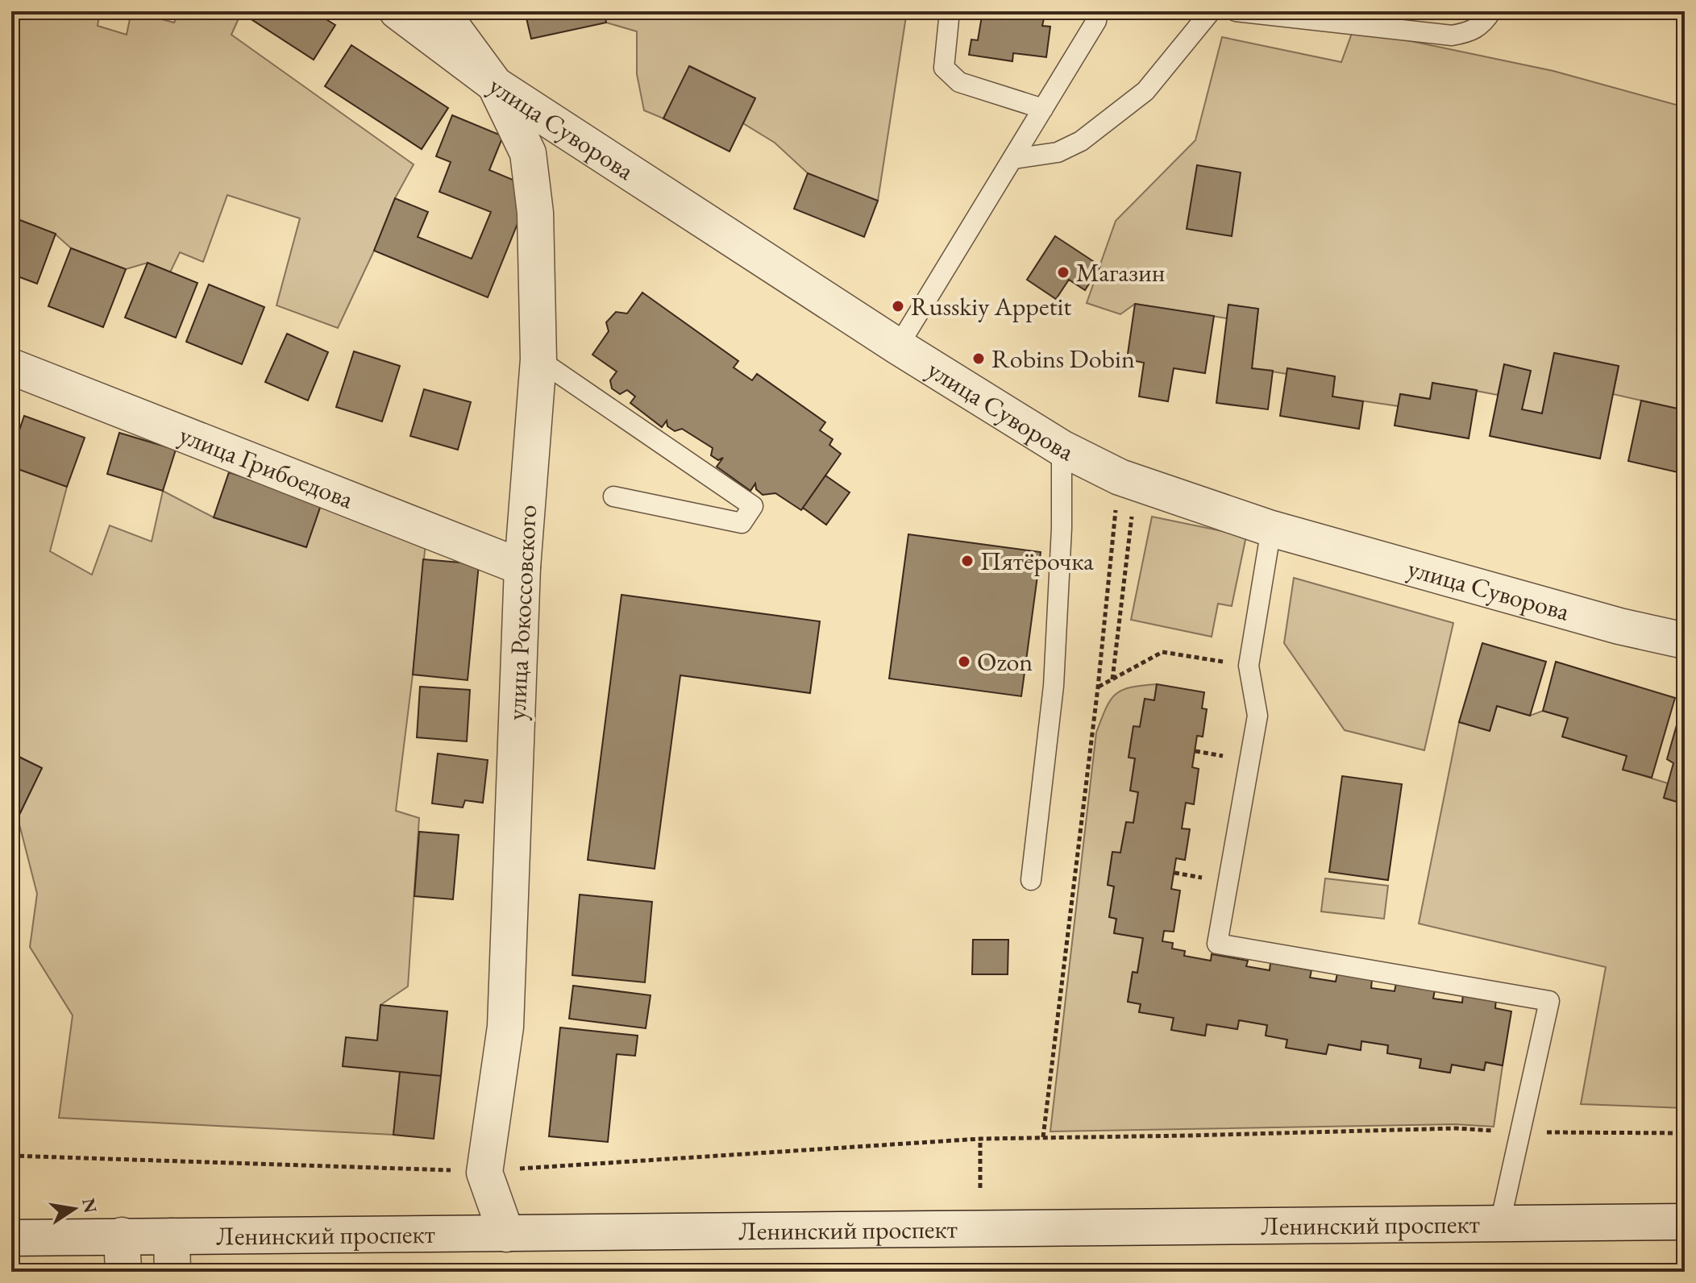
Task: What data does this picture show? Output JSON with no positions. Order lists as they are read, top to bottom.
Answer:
{
  "streets": {
    "street": [
      "улица Суворова",
      "улица Грибоедова",
      "улица Рокоссовского",
      "Ленинский проспект"
    ]
  },
  "crossings": [
    ["улица Суворова", "улица Рокоссовского"],
    ["улица Грибоедова", "улица Рокоссовского"],
    ["улица Рокоссовского", "Ленинский проспект"]
  ],
  "places": [
    "Магазин",
    "Russkiy Appetit",
    "Robins Dobin",
    "Пятёрочка",
    "Ozon"
  ],
  "north": "right"
}
